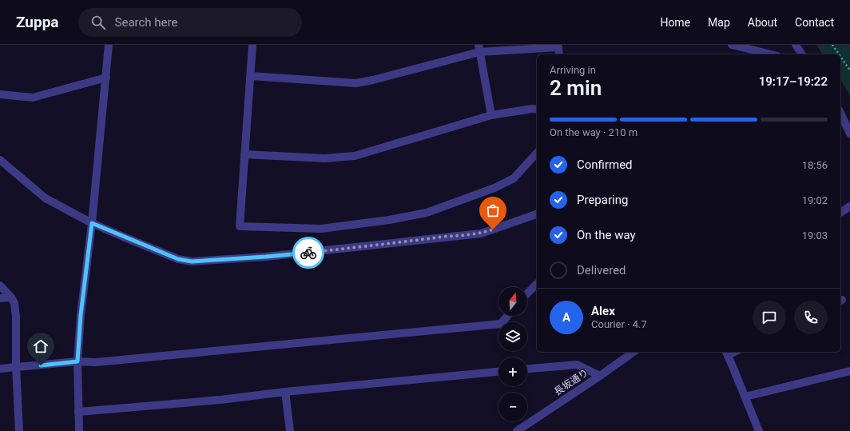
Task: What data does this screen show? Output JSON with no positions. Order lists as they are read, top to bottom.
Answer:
{
  "streets": {
    "street": ["長坂通り"]
  },
  "north": "top",
  "page": {
    "header": "Zuppa",
    "search": "Search here",
    "nav": [
      "Home",
      "Map",
      "About",
      "Contact"
    ],
    "heading": ["2 min", "Arriving in", "19:17–19:22"],
    "panel": ["Alex", "Courier · 4.7"],
    "bar": "On the way · 210 m",
    "list": [
      ["Confirmed", "18:56"],
      ["Preparing", "19:02"],
      ["On the way", "19:03"],
      "Delivered"
    ],
    "map_buttons": ["+", "−"],
    "round": "A"
  }
}
